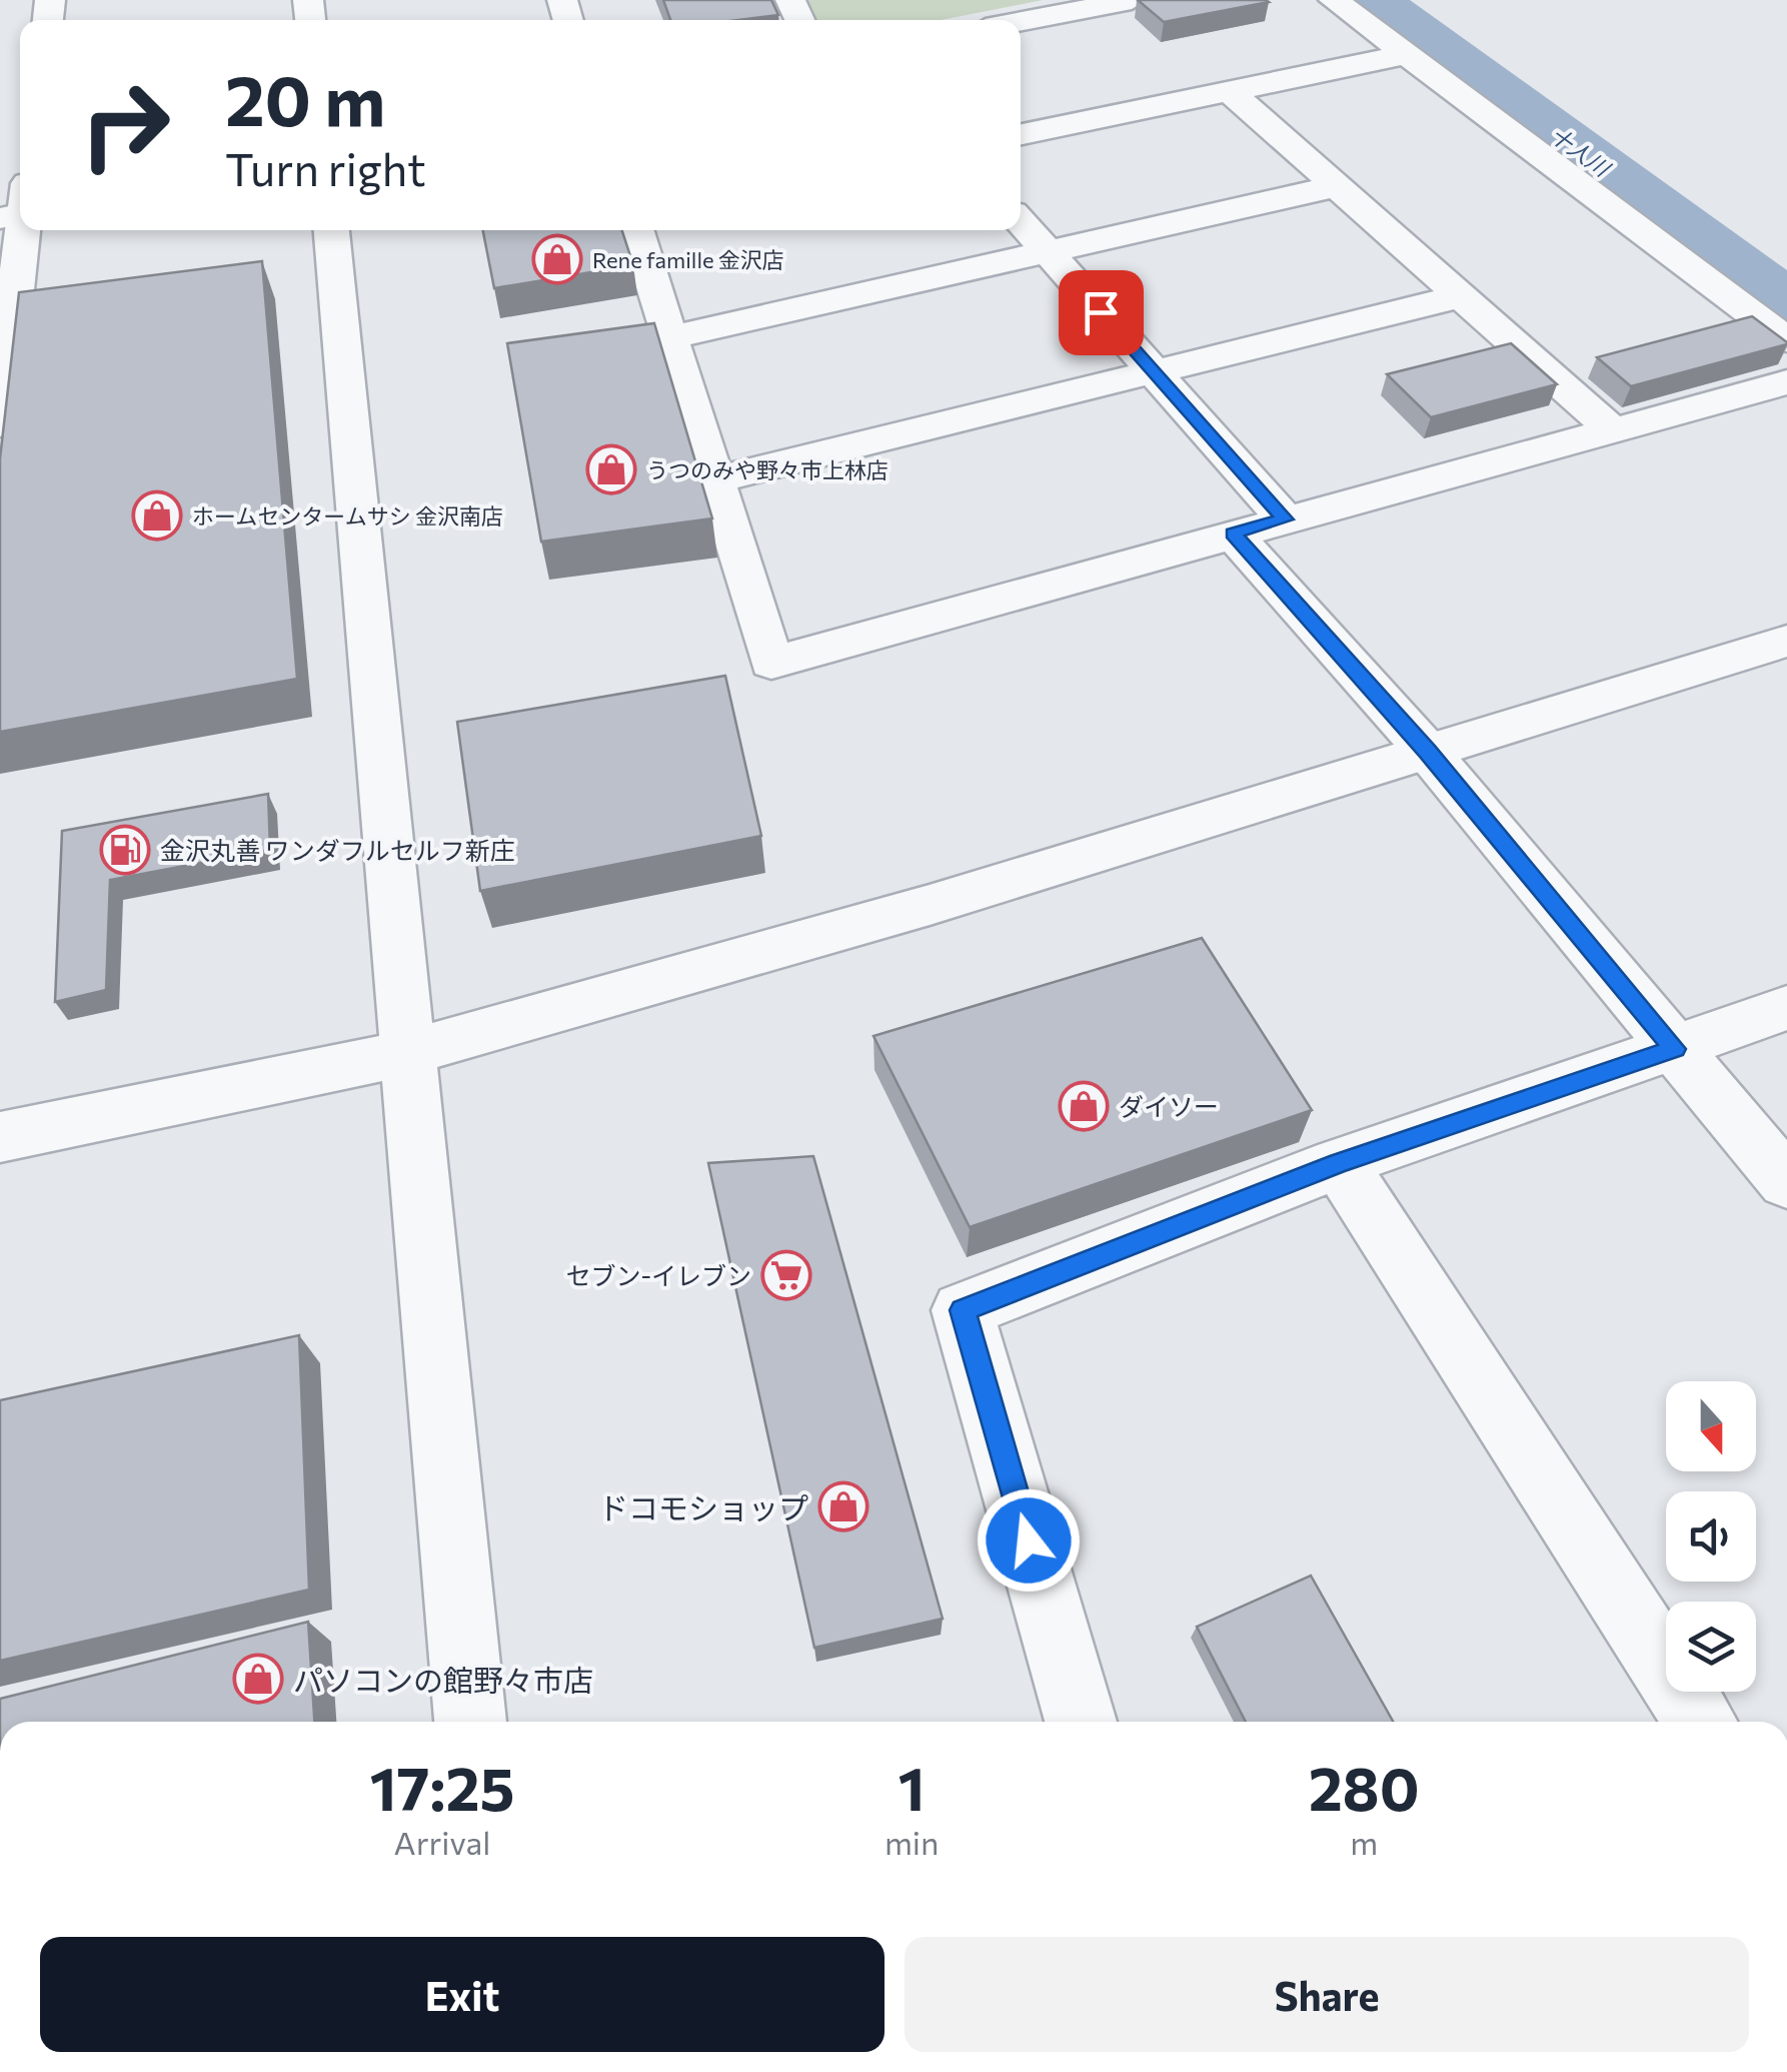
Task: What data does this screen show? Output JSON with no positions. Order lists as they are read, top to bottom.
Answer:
{
  "water": ["十人川"],
  "places": {
    "shop": [
      "Rene famille 金沢店",
      "うつのみや野々市上林店",
      "ホームセンタームサシ 金沢南店",
      "ダイソー",
      "ドコモショップ",
      "パソコンの館野々市店"
    ],
    "fuel station": ["金沢丸善 ワンダフルセルフ新庄"],
    "supermarket": ["セブン-イレブン"]
  },
  "north": "bottom",
  "page": {
    "turn": ["20 m", "Turn right"],
    "eta": [
      "17:25",
      "Arrival",
      "1",
      "min",
      "280",
      "m"
    ],
    "buttons": ["Exit", "Share"]
  }
}
